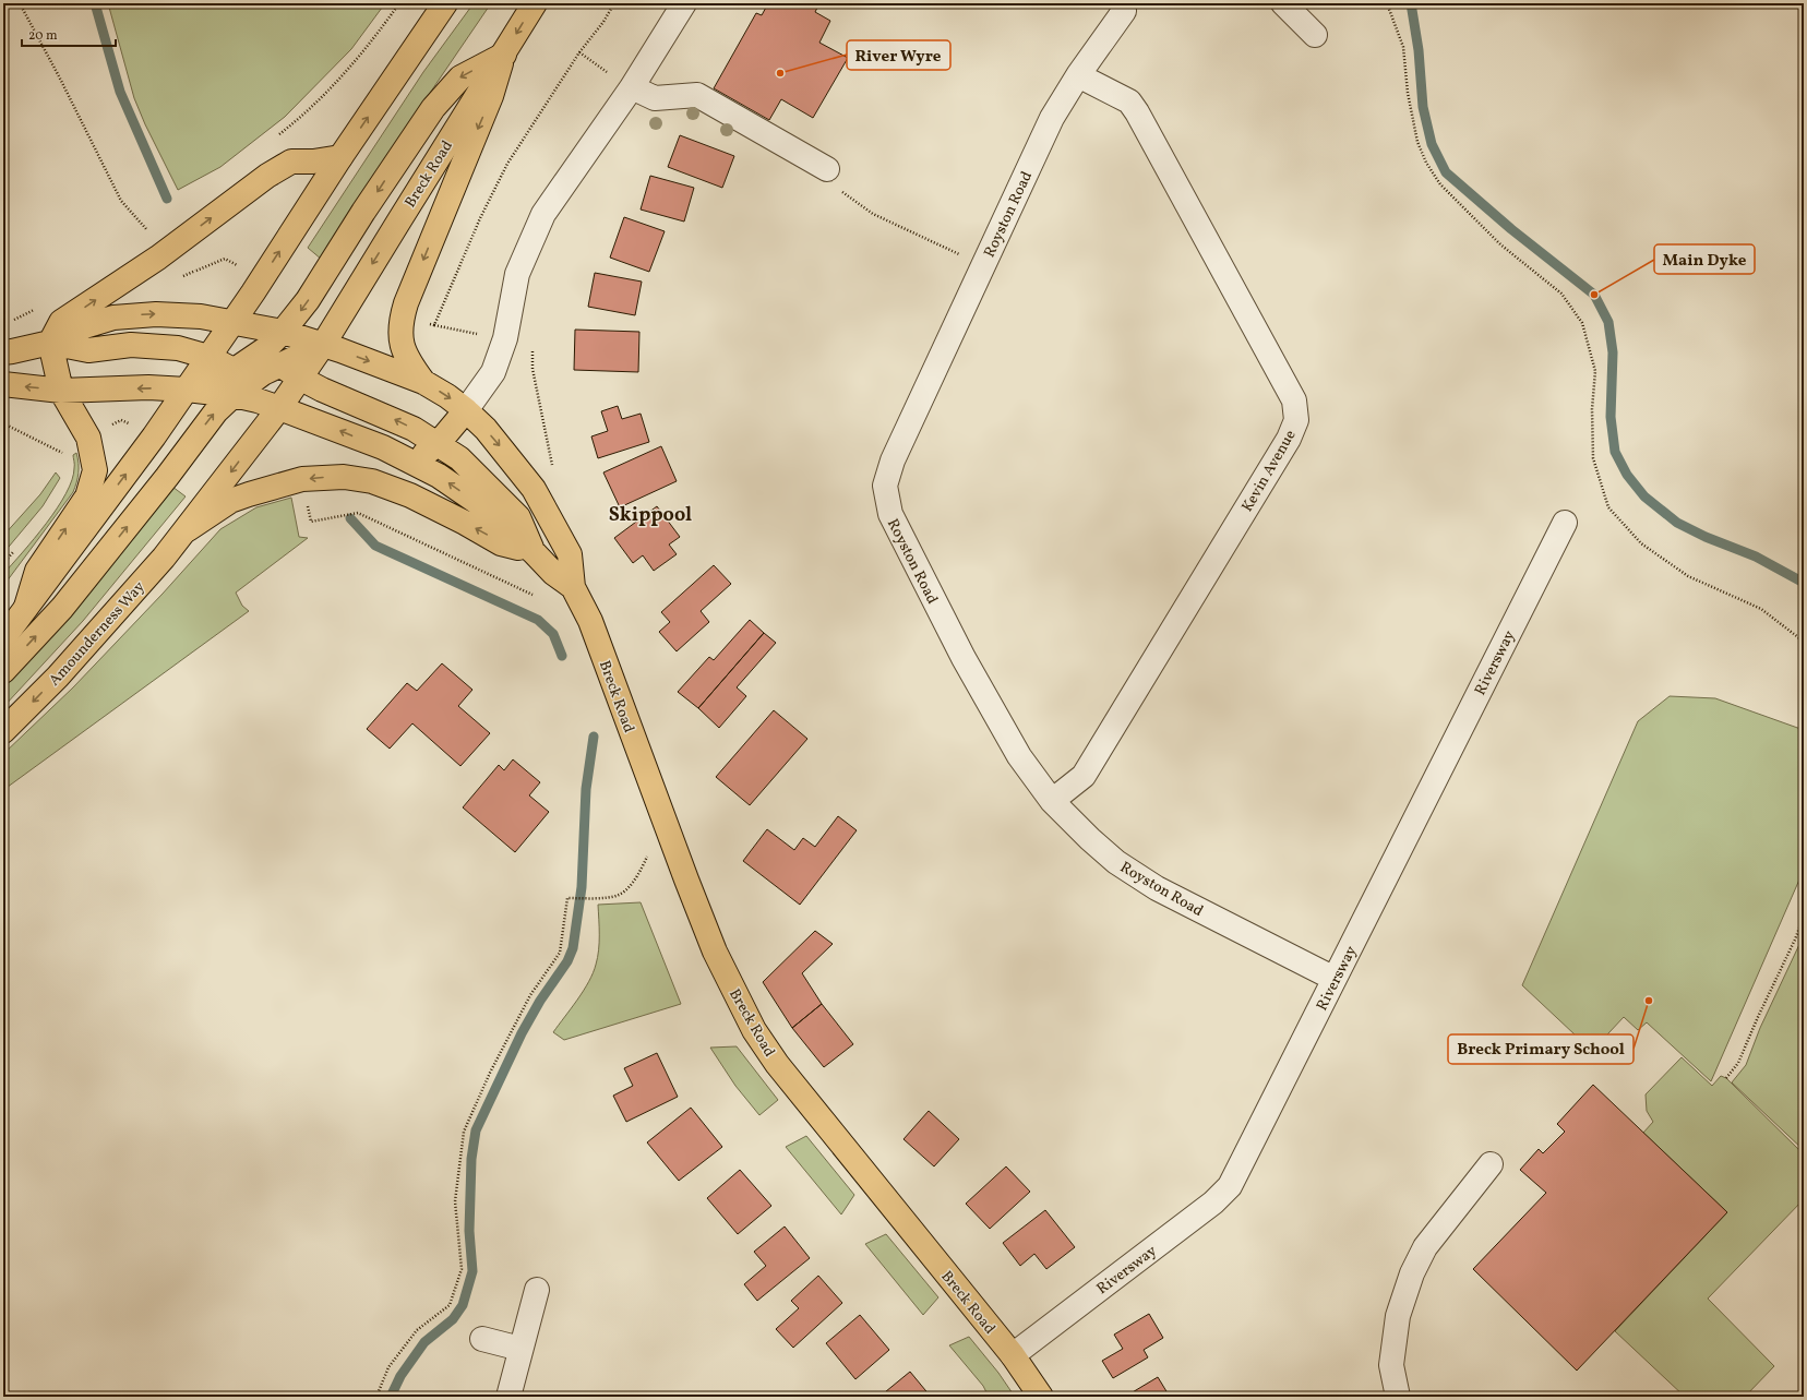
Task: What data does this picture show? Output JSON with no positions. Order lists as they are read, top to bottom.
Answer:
{
  "streets": {
    "main road": ["Breck Road", "Amounderness Way"],
    "street": ["Royston Road", "Kevin Avenue", "Riversway"]
  },
  "crossings": [
    ["Breck Road", "Amounderness Way"],
    ["Breck Road", "Riversway"],
    ["Royston Road", "Kevin Avenue"],
    ["Royston Road", "Riversway"]
  ],
  "districts": ["Skippool"],
  "places": ["River Wyre", "Main Dyke", "Breck Primary School"],
  "scale_bar": "20 m"
}
